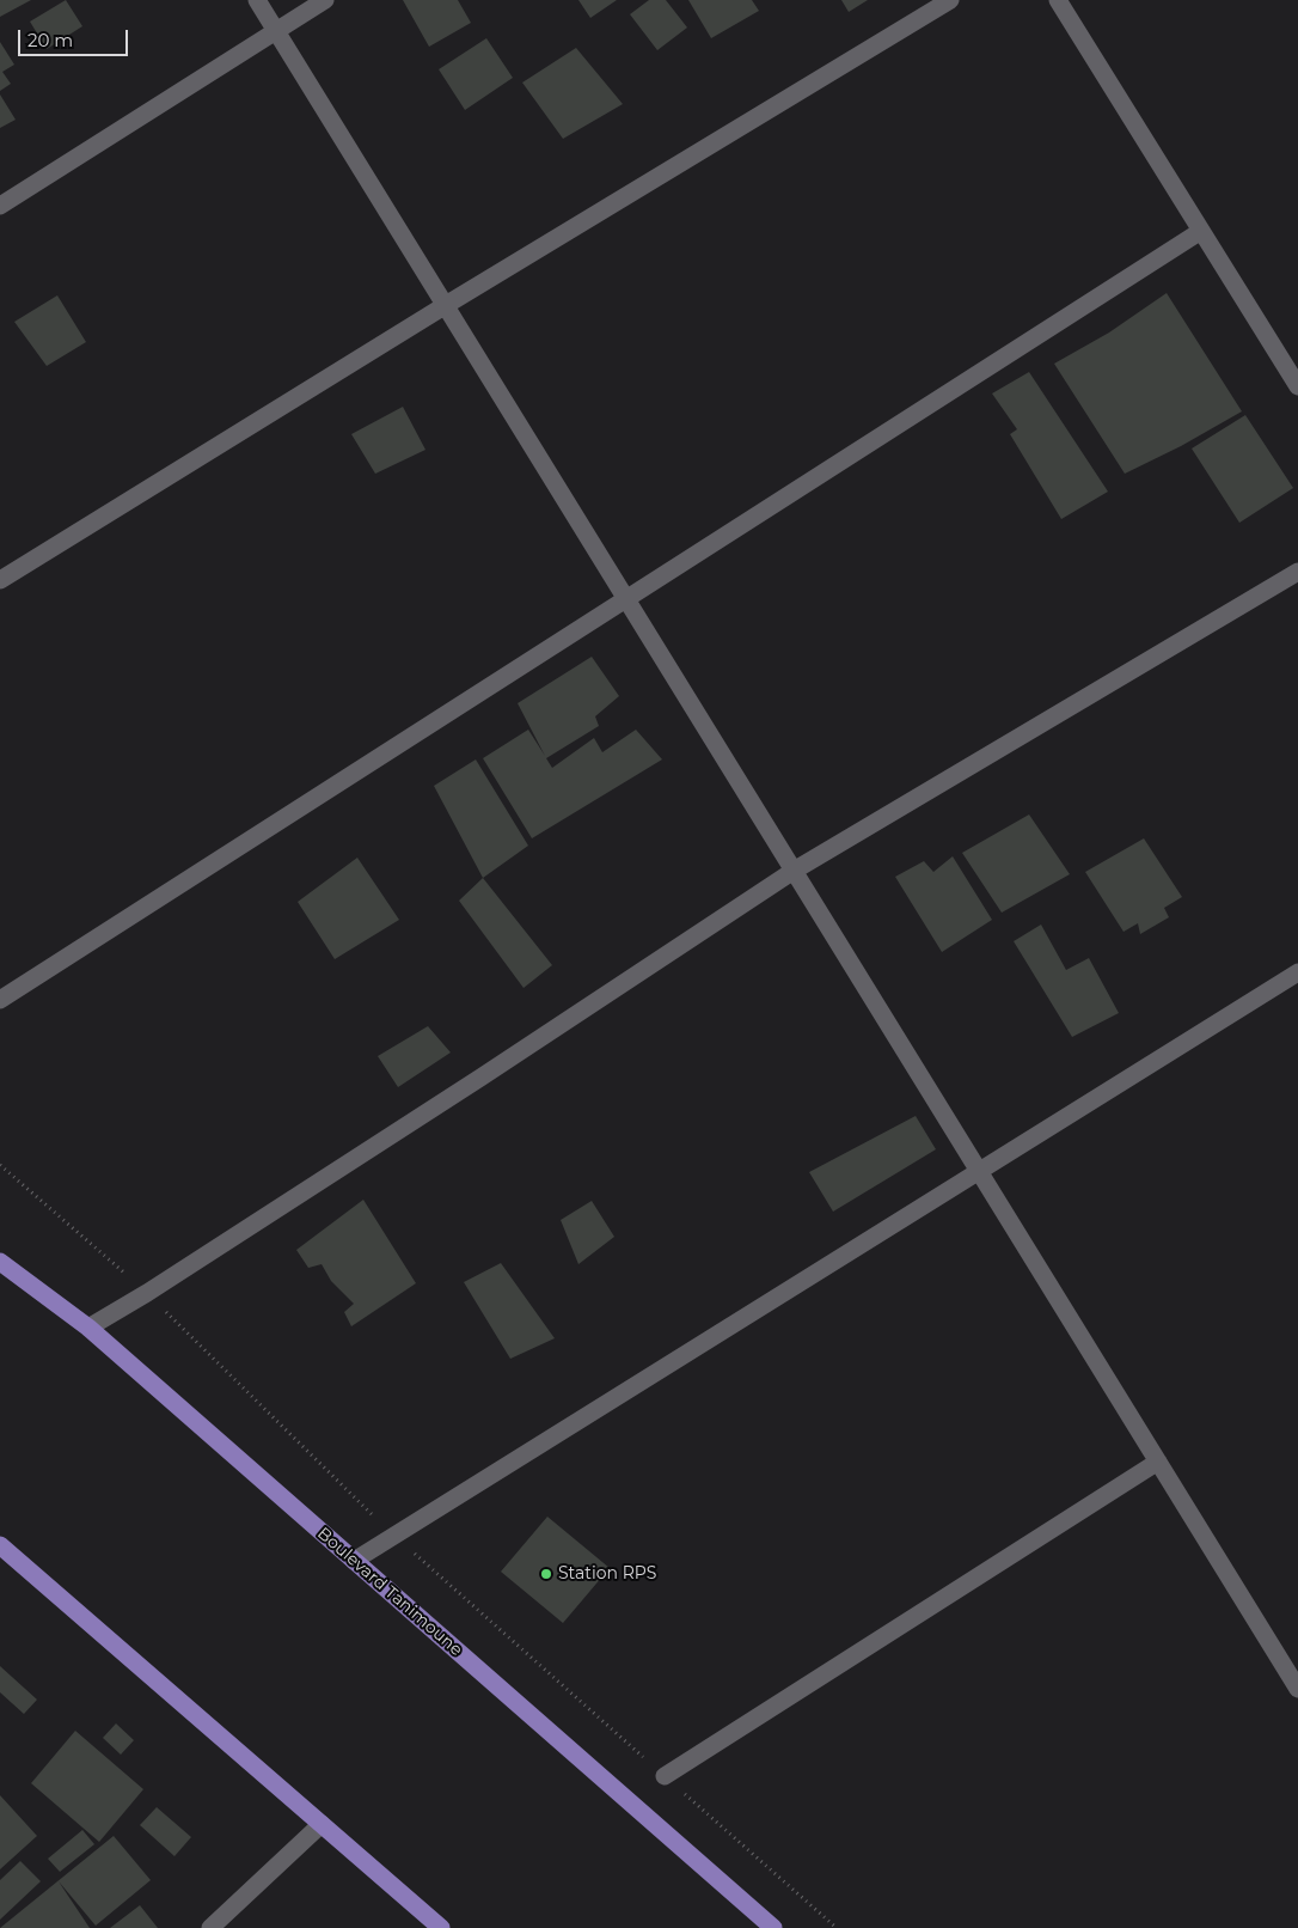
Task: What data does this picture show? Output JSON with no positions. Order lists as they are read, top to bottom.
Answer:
{
  "streets": {
    "main road": ["Boulevard Tanimoune"]
  },
  "places": ["Station RPS"],
  "scale_bar": "20 m"
}
